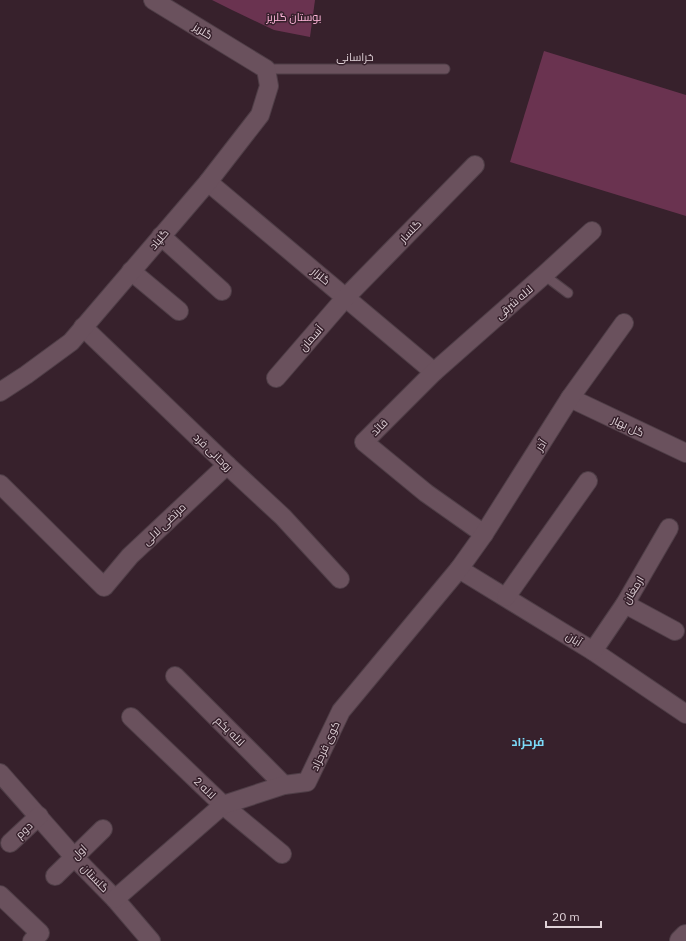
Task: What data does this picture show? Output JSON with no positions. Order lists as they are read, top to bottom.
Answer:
{
  "streets": {
    "street": [
      "گلریز",
      "گلسار",
      "گلپاد",
      "گلزار",
      "لاله شرقی",
      "آسمان",
      "گل بهار",
      "قائد",
      "آذر",
      "روحانی فرد",
      "مرتضی لالی",
      "ارمغان",
      "آبان",
      "لاله یکم",
      "کوی فرحزاد",
      "لاله 2",
      "دوم",
      "اول",
      "گلستان"
    ],
    "lane": ["خراسانی"]
  },
  "crossings": [
    ["گلریز", "خراسانی"],
    ["گلریز", "گلپاد"],
    ["خراسانی", "گلپاد"],
    ["گلسار", "گلزار"],
    ["گلسار", "آسمان"],
    ["گلپاد", "گلزار"],
    ["گلپاد", "روحانی فرد"],
    ["گلزار", "لاله شرقی"],
    ["گلزار", "آسمان"],
    ["گلزار", "قائد"],
    ["لاله شرقی", "قائد"],
    ["گل بهار", "آذر"],
    ["قائد", "آذر"],
    ["آذر", "آبان"],
    ["آذر", "کوی فرحزاد"],
    ["روحانی فرد", "مرتضی لالی"],
    ["ارمغان", "آبان"],
    ["آبان", "کوی فرحزاد"],
    ["لاله یکم", "کوی فرحزاد"],
    ["کوی فرحزاد", "لاله 2"],
    ["کوی فرحزاد", "گلستان"],
    ["دوم", "گلستان"],
    ["اول", "گلستان"]
  ],
  "districts": ["فرحزاد"],
  "parks": ["بوستان گلریز"],
  "scale_bar": "20 m"
}
